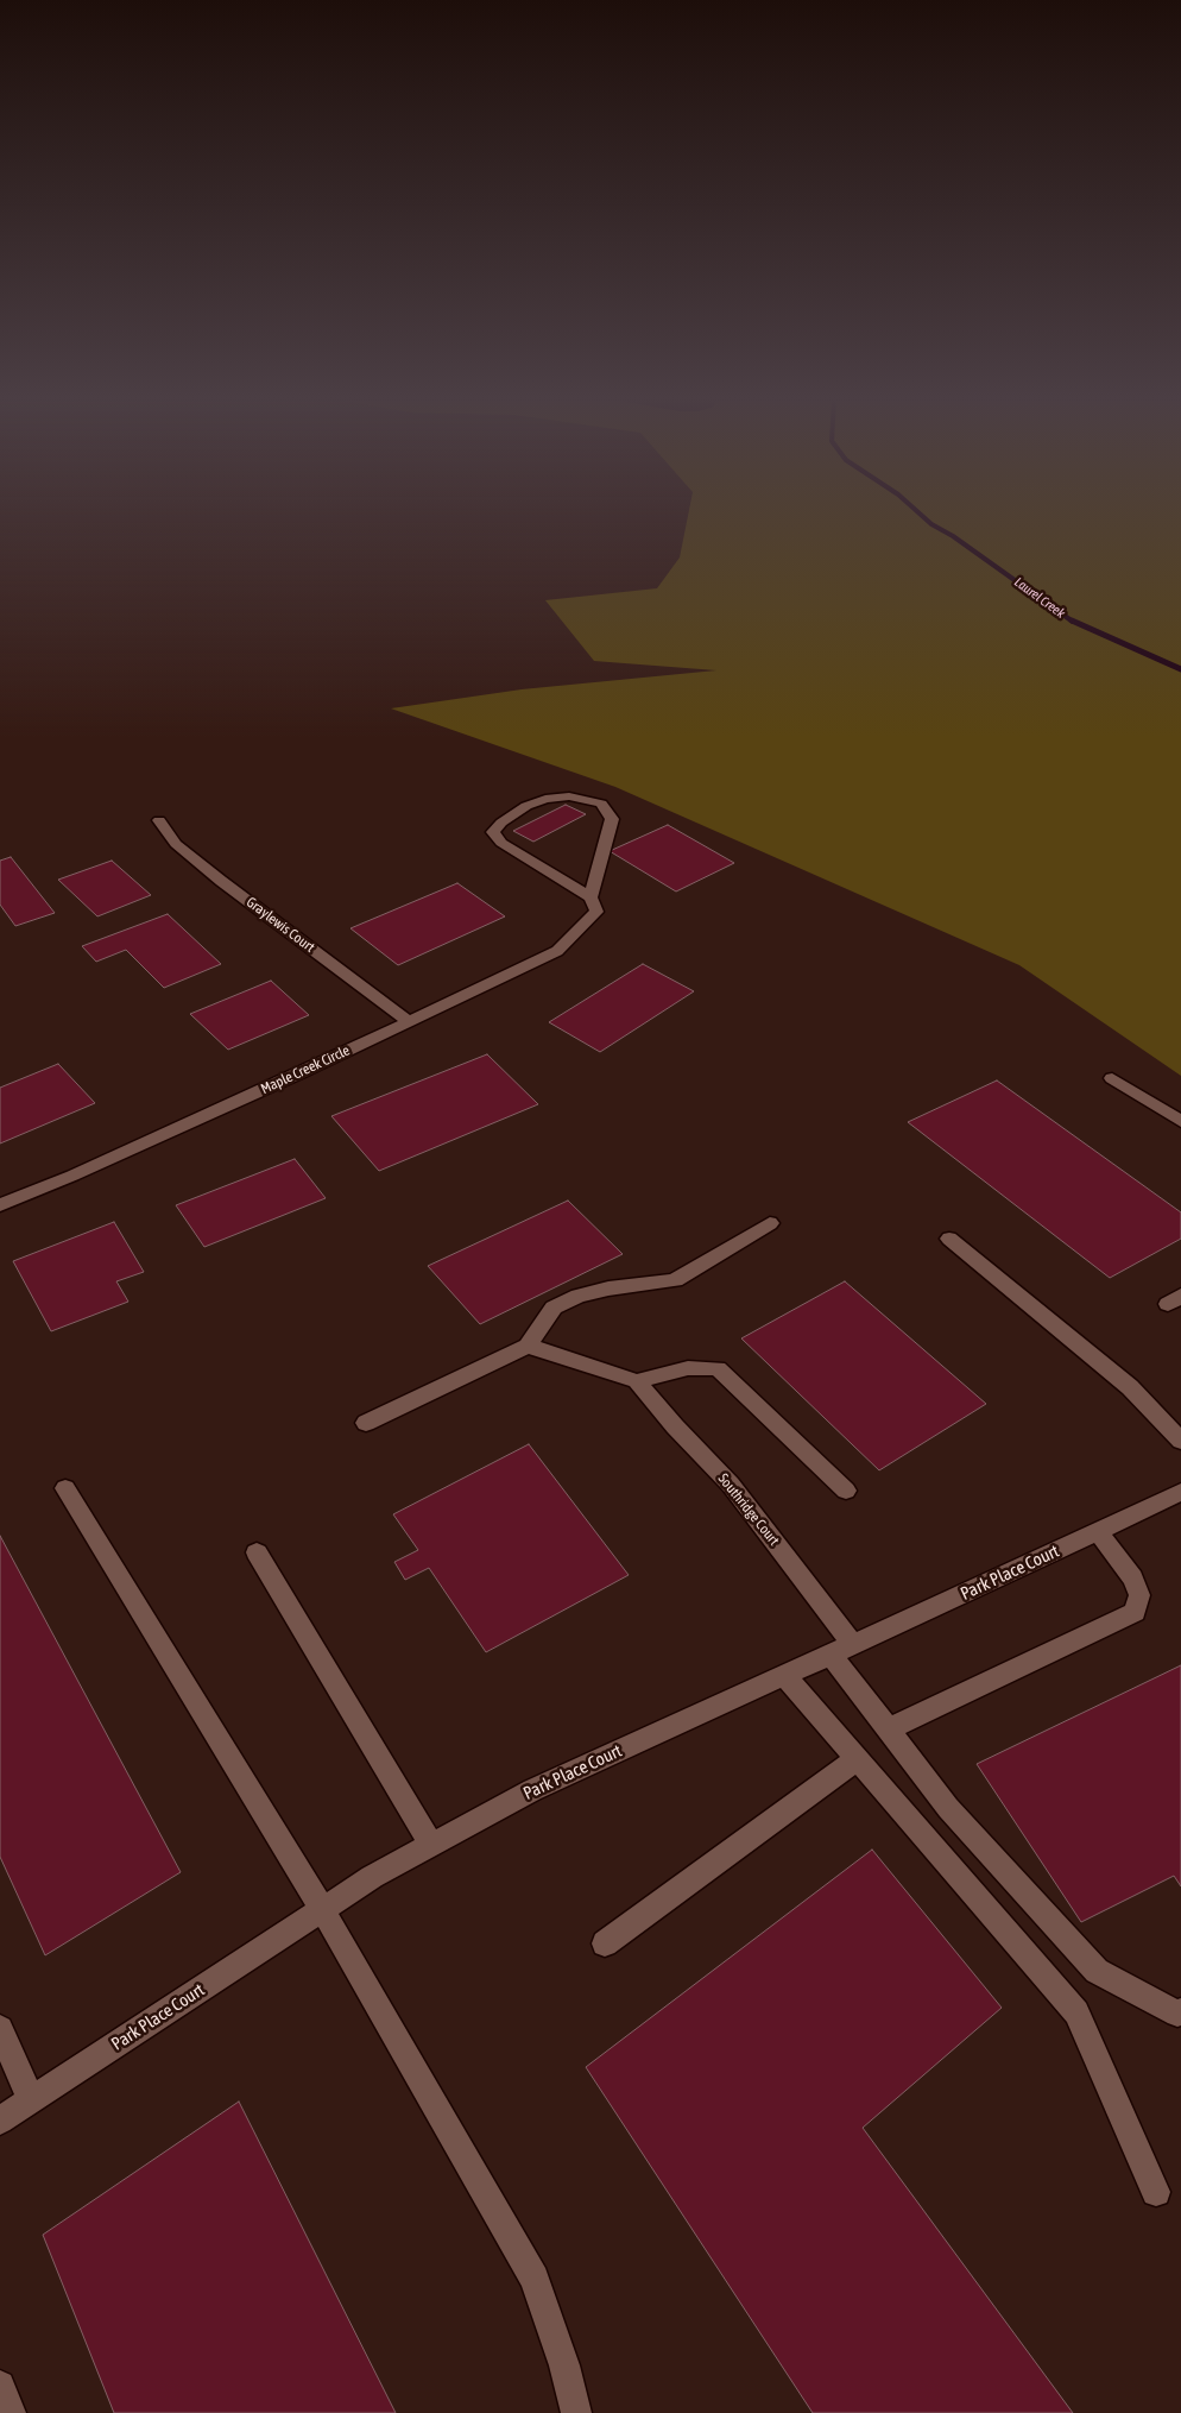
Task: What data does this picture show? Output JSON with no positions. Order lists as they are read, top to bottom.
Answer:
{
  "streets": {
    "street": [
      "Graylewis Court",
      "Maple Creek Circle",
      "Southridge Court",
      "Park Place Court"
    ]
  },
  "crossings": [
    ["Graylewis Court", "Maple Creek Circle"],
    ["Southridge Court", "Park Place Court"]
  ],
  "water": ["Laurel Creek"]
}
